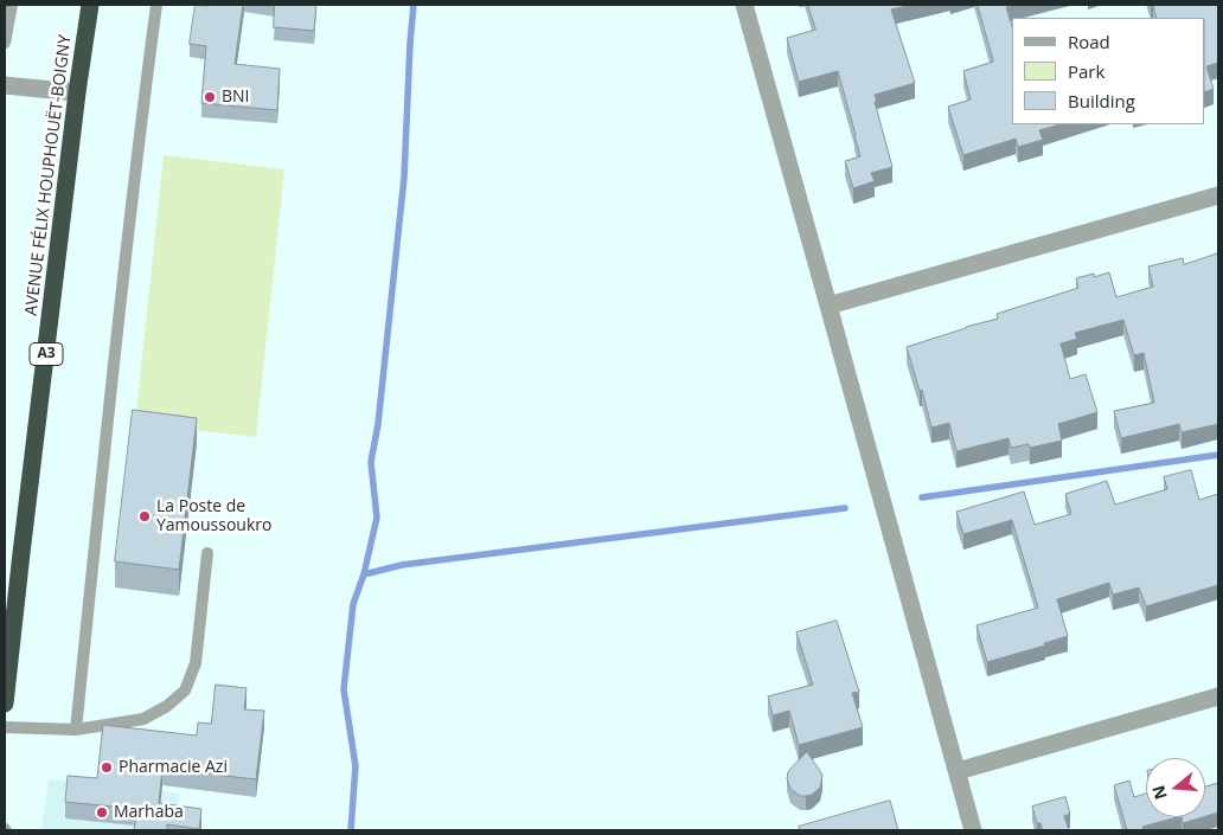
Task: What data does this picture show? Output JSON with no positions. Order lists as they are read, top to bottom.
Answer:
{
  "streets": {
    "highway": ["AVENUE FÉLIX HOUPHOUËT-BOIGNY", "A3"]
  },
  "places": [
    "BNI",
    "La Poste de Yamoussoukro",
    "Pharmacie Azi",
    "Marhaba"
  ],
  "legend": ["Road", "Park", "Building"],
  "north": "left"
}
